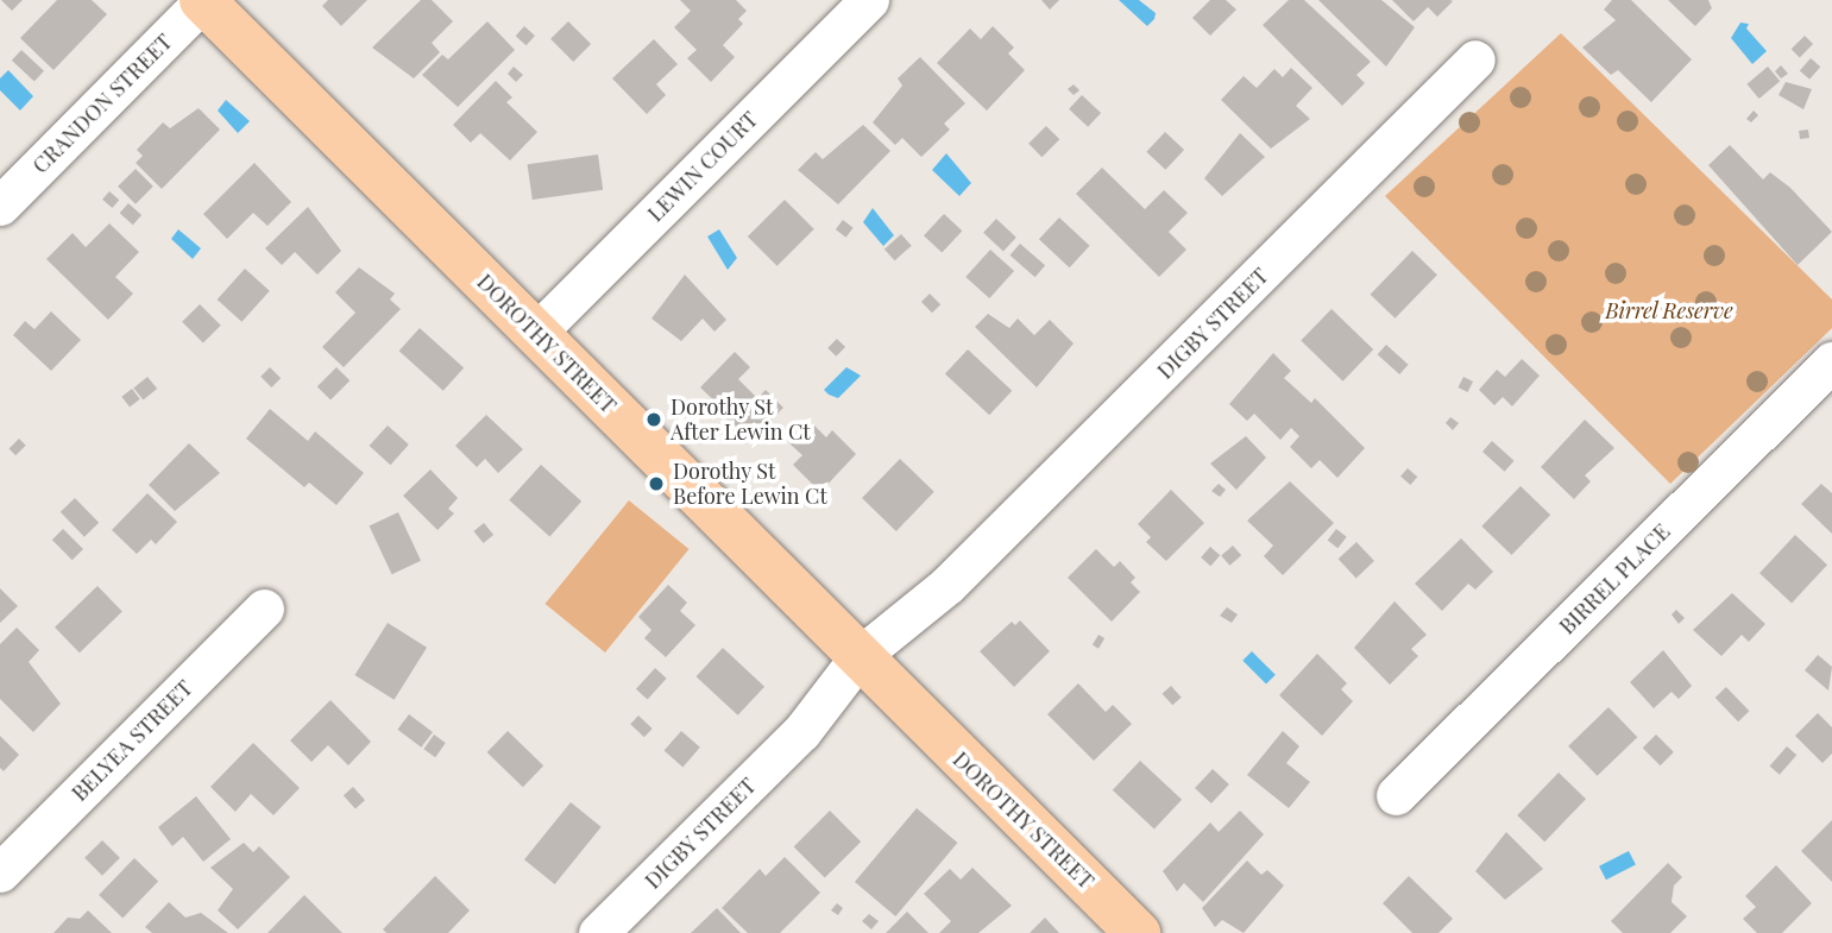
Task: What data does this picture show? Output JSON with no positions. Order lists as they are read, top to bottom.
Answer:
{
  "streets": {
    "main road": ["DOROTHY STREET"],
    "street": [
      "CRANDON STREET",
      "LEWIN COURT",
      "DIGBY STREET",
      "BIRREL PLACE",
      "BELYEA STREET"
    ]
  },
  "crossings": [
    ["CRANDON STREET", "DOROTHY STREET"],
    ["LEWIN COURT", "DOROTHY STREET"],
    ["DIGBY STREET", "DOROTHY STREET"]
  ],
  "parks": ["Birrel Reserve"],
  "places": ["Dorothy St After Lewin Ct", "Dorothy St Before Lewin Ct"]
}
